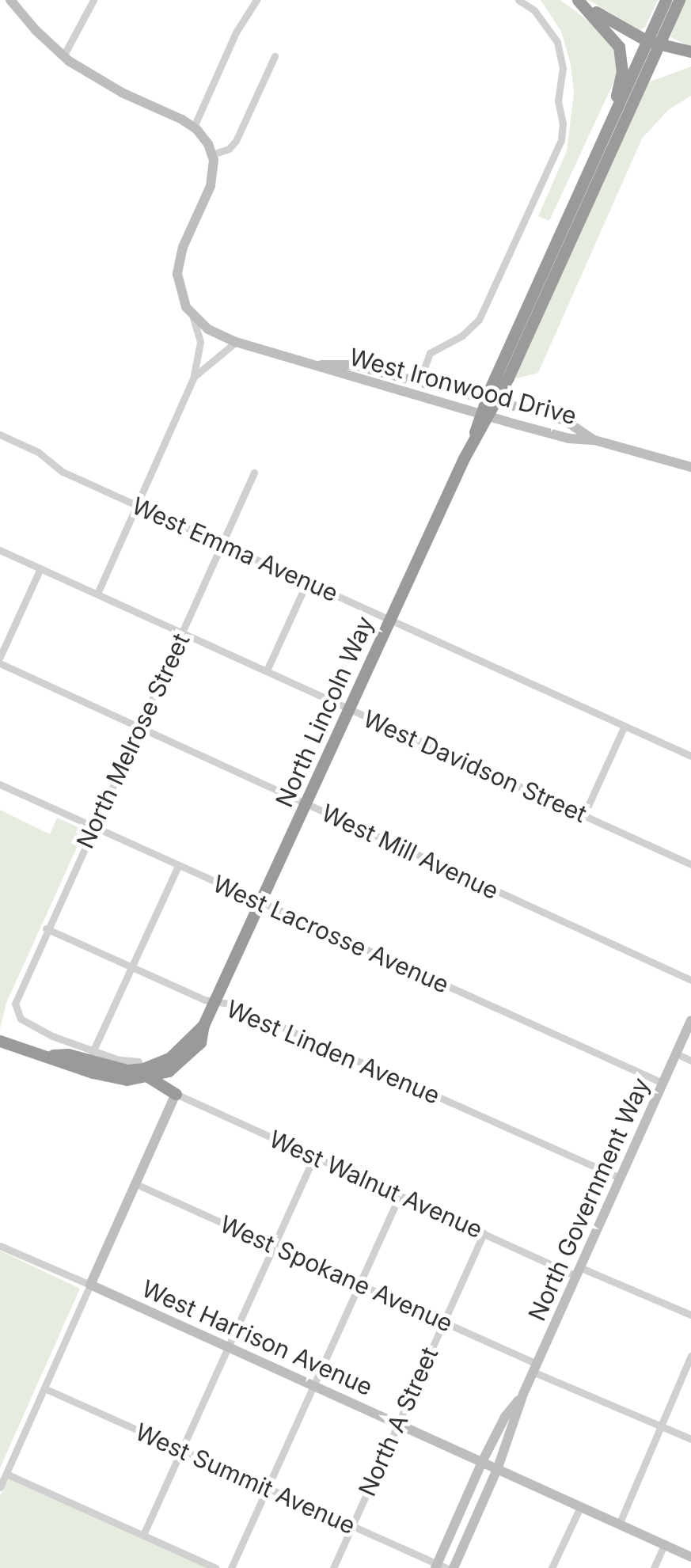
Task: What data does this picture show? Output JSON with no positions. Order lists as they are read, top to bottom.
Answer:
{
  "streets": {
    "highway": ["North Lincoln Way"],
    "street": [
      "West Ironwood Drive",
      "West Emma Avenue",
      "North Melrose Street",
      "West Davidson Street",
      "West Mill Avenue",
      "West Lacrosse Avenue",
      "West Linden Avenue",
      "West Walnut Avenue",
      "North Government Way",
      "West Spokane Avenue",
      "West Harrison Avenue",
      "North A Street",
      "West Summit Avenue"
    ]
  },
  "crossings": [
    ["West Ironwood Drive", "North Lincoln Way"],
    ["West Emma Avenue", "North Lincoln Way"],
    ["West Emma Avenue", "North Melrose Street"],
    ["North Lincoln Way", "West Davidson Street"],
    ["North Lincoln Way", "West Mill Avenue"],
    ["North Lincoln Way", "West Lacrosse Avenue"],
    ["North Lincoln Way", "West Linden Avenue"],
    ["North Melrose Street", "West Davidson Street"],
    ["North Melrose Street", "West Mill Avenue"],
    ["North Melrose Street", "West Lacrosse Avenue"],
    ["North Melrose Street", "West Linden Avenue"],
    ["West Lacrosse Avenue", "North Government Way"],
    ["West Linden Avenue", "North Government Way"],
    ["West Walnut Avenue", "North Government Way"],
    ["West Walnut Avenue", "North A Street"],
    ["North Government Way", "West Spokane Avenue"],
    ["North Government Way", "West Harrison Avenue"],
    ["North Government Way", "West Summit Avenue"],
    ["West Spokane Avenue", "North A Street"],
    ["West Harrison Avenue", "North A Street"],
    ["North A Street", "West Summit Avenue"]
  ]
}
